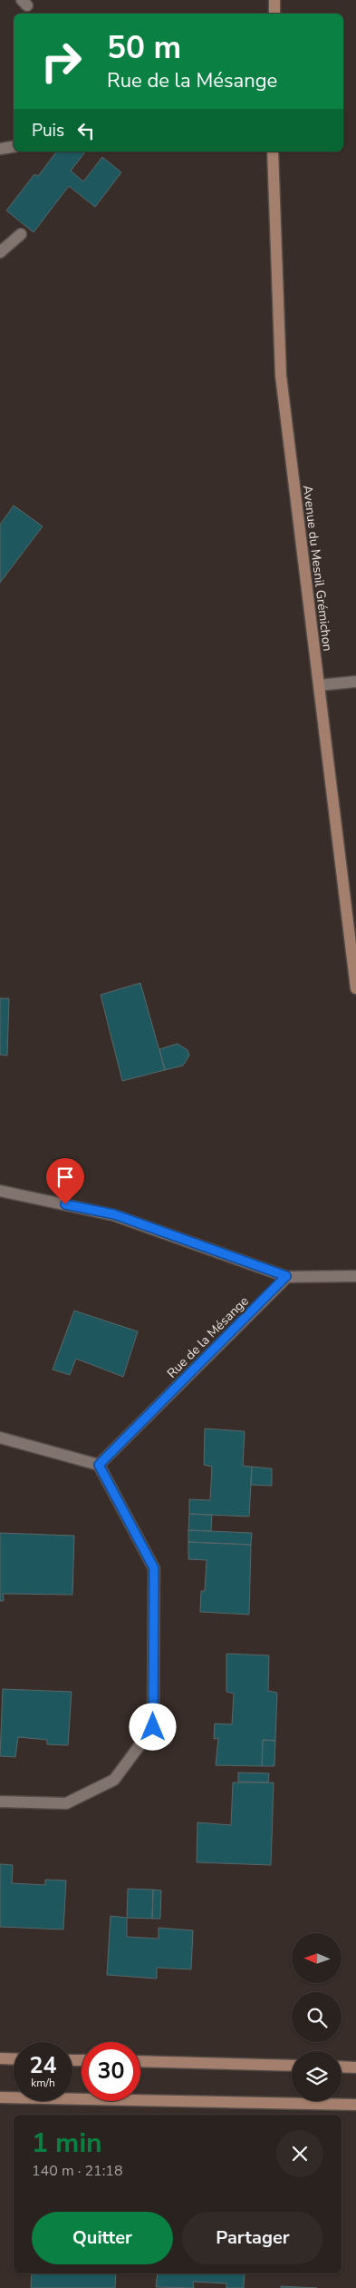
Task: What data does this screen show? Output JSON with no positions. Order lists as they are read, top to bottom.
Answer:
{
  "streets": {
    "street": ["Avenue du Mesnil Grémichon", "Rue de la Mésange"]
  },
  "north": "left",
  "page": {
    "turn": ["50 m", "Rue de la Mésange"],
    "then": "Puis",
    "speed": "24 km/h",
    "limit": "30",
    "heading": ["1 min", "140 m · 21:18"],
    "buttons": ["Quitter", "Partager"]
  }
}
